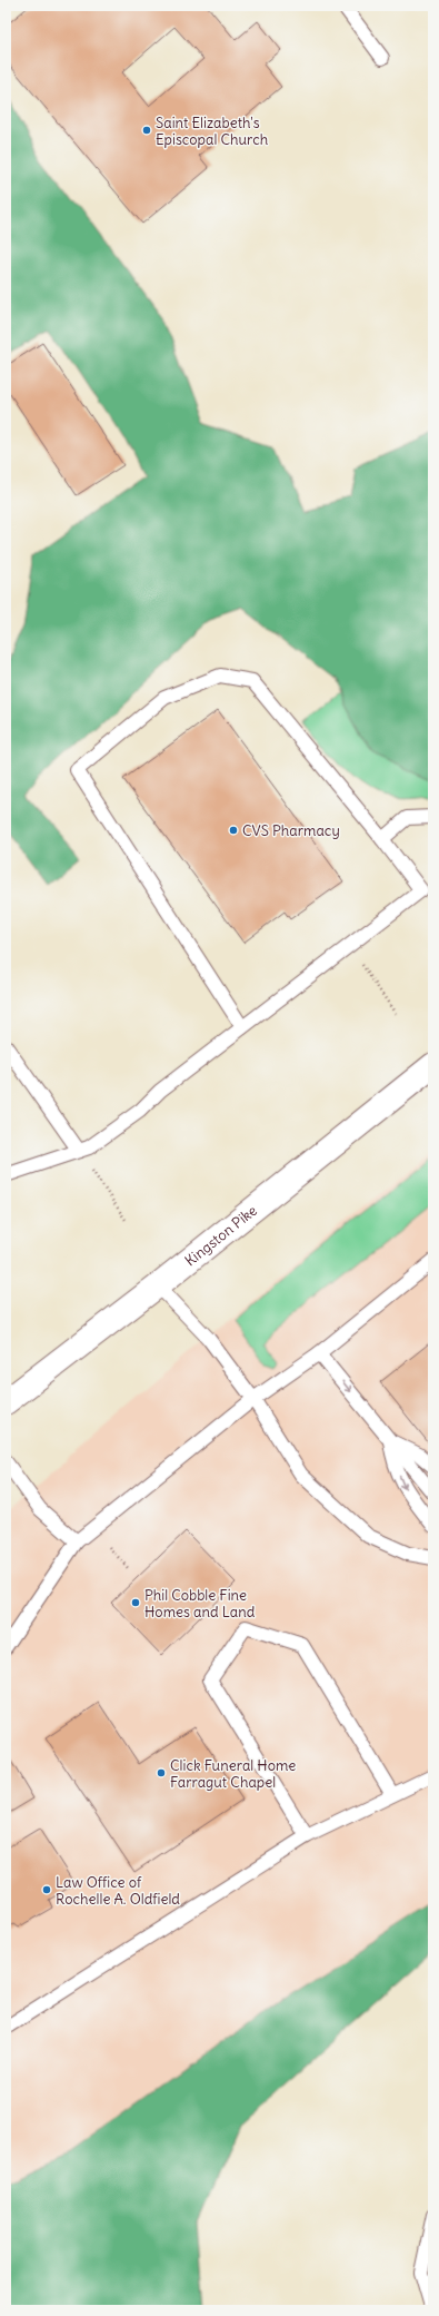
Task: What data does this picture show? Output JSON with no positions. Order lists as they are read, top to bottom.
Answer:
{
  "streets": {
    "main road": ["Kingston Pike"]
  },
  "places": [
    "Saint Elizabeth's Episcopal Church",
    "CVS Pharmacy",
    "Phil Cobble Fine Homes and Land",
    "Click Funeral Home Farragut Chapel",
    "Law Office of Rochelle A. Oldfield"
  ]
}
